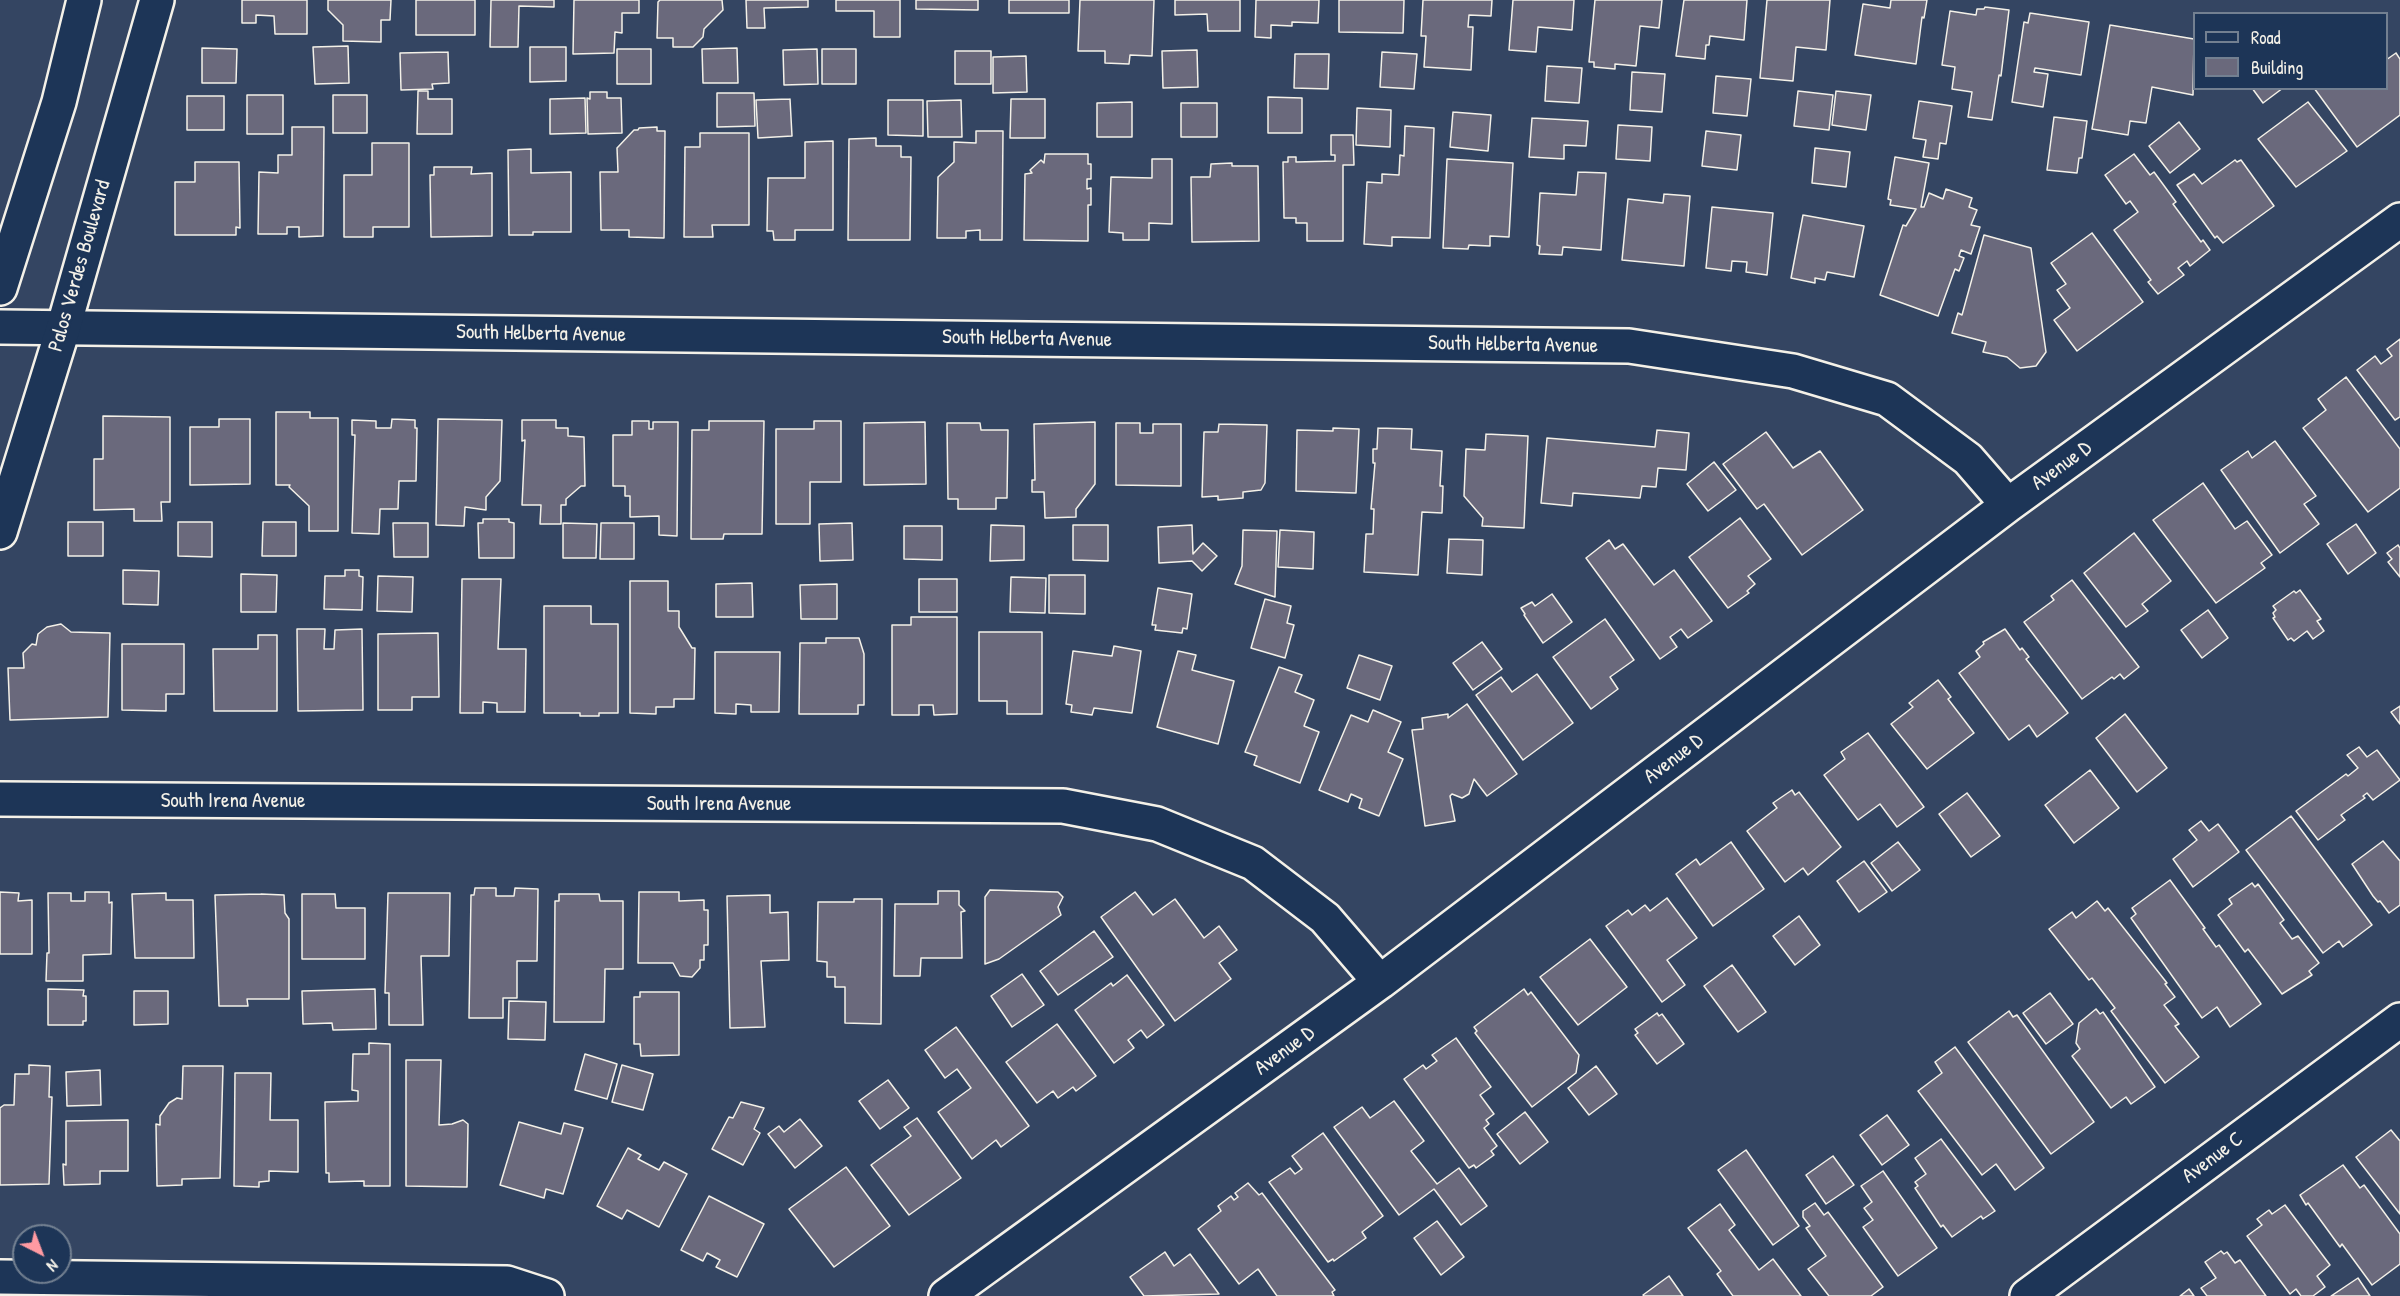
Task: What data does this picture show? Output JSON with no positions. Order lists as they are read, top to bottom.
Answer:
{
  "streets": {
    "street": [
      "Palos Verdes Boulevard",
      "South Helberta Avenue",
      "Avenue D",
      "South Irena Avenue",
      "Avenue C"
    ]
  },
  "crossings": [
    ["Palos Verdes Boulevard", "South Helberta Avenue"],
    ["South Helberta Avenue", "Avenue D"],
    ["Avenue D", "South Irena Avenue"]
  ],
  "legend": ["Road", "Building"],
  "north": "bottom right"
}
